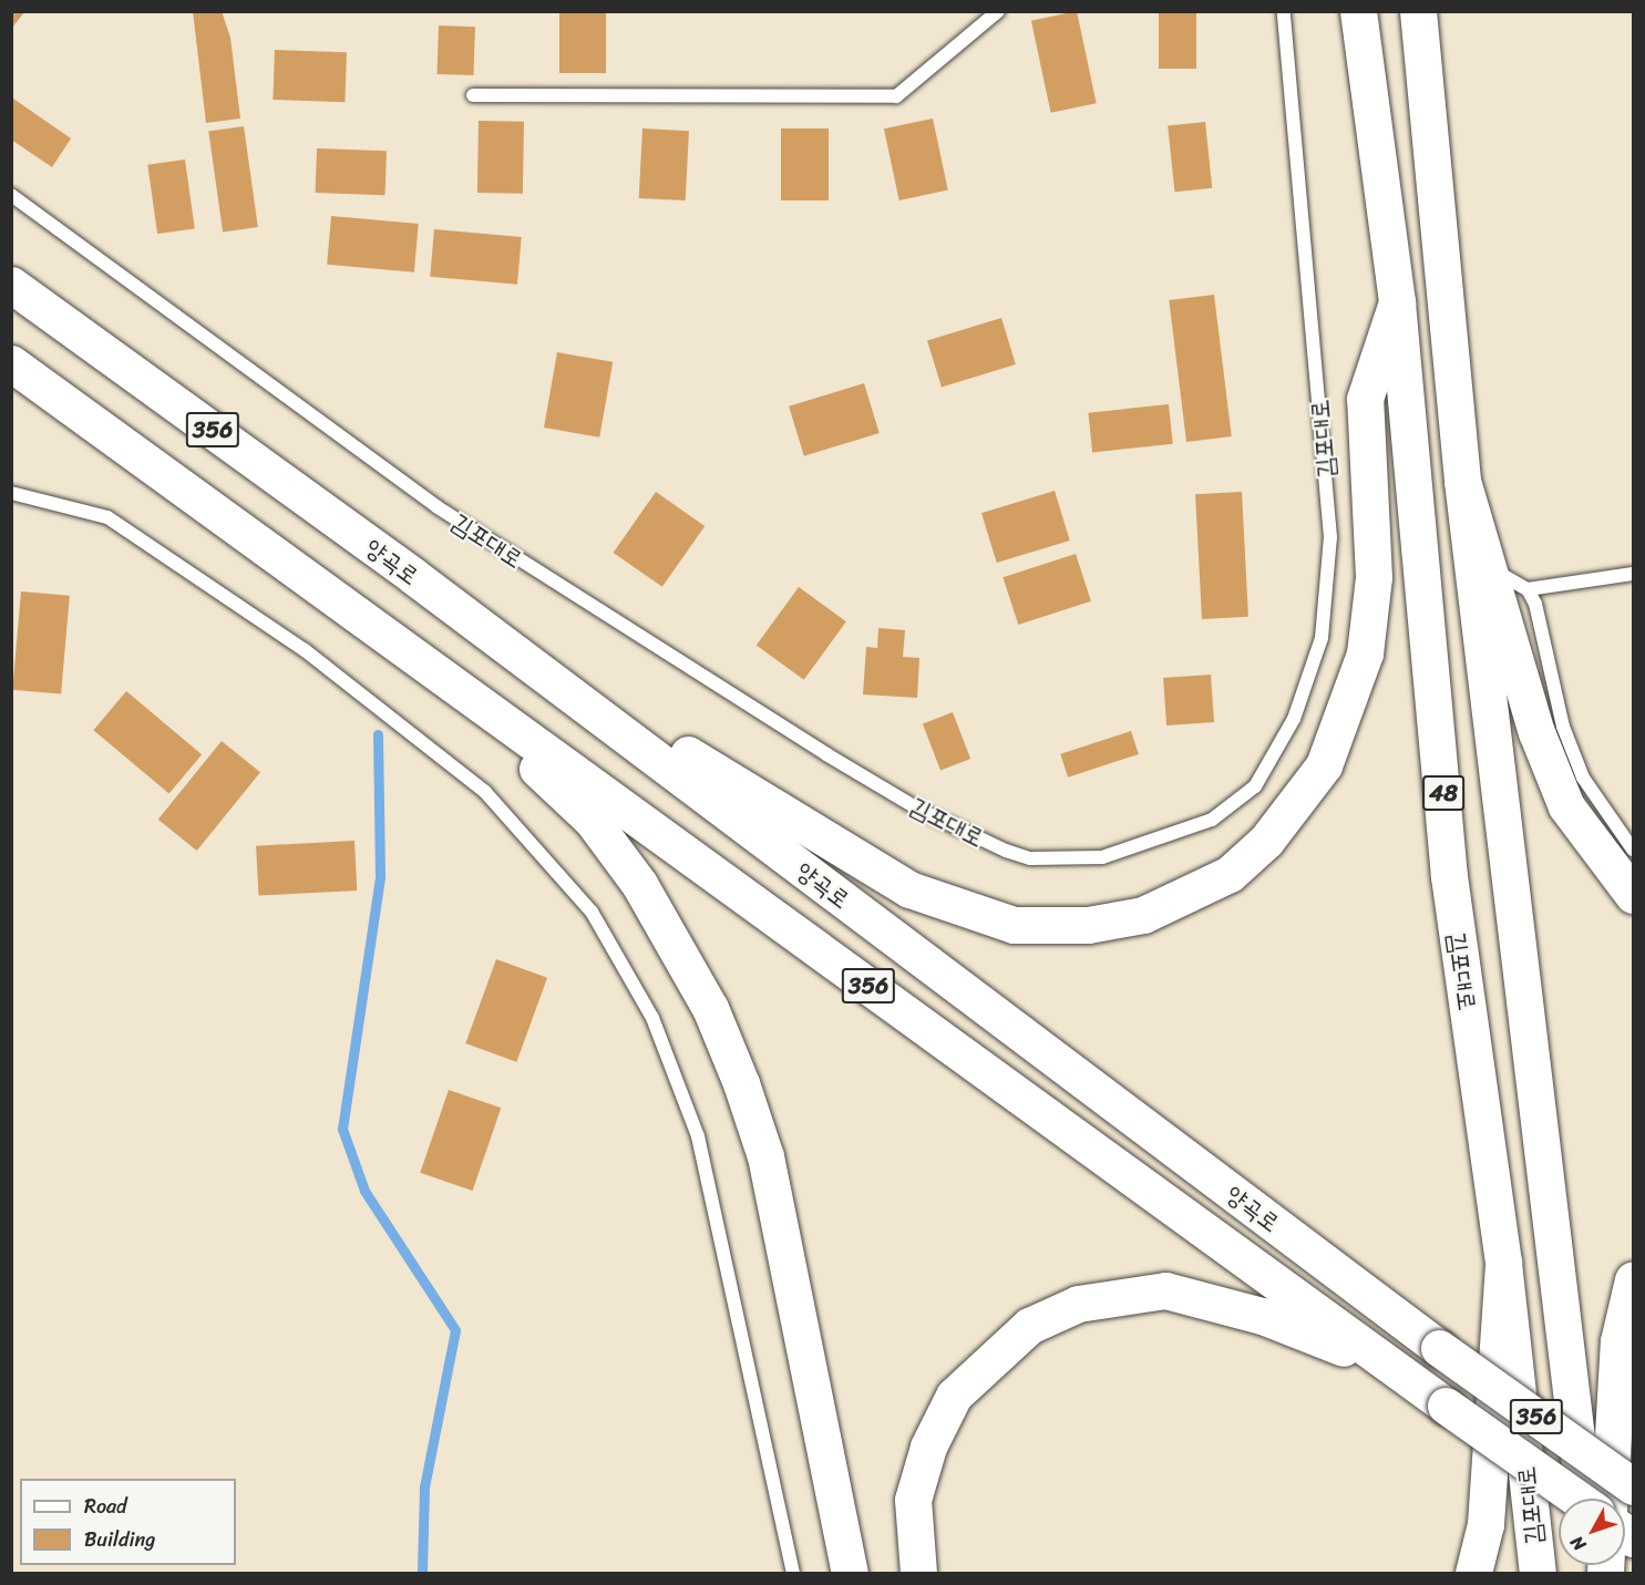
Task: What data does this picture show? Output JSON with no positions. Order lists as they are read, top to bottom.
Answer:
{
  "streets": {
    "main road": [
      "356",
      "김포대로",
      "양곡로",
      "48"
    ]
  },
  "legend": ["Road", "Building"],
  "north": "bottom left"
}
